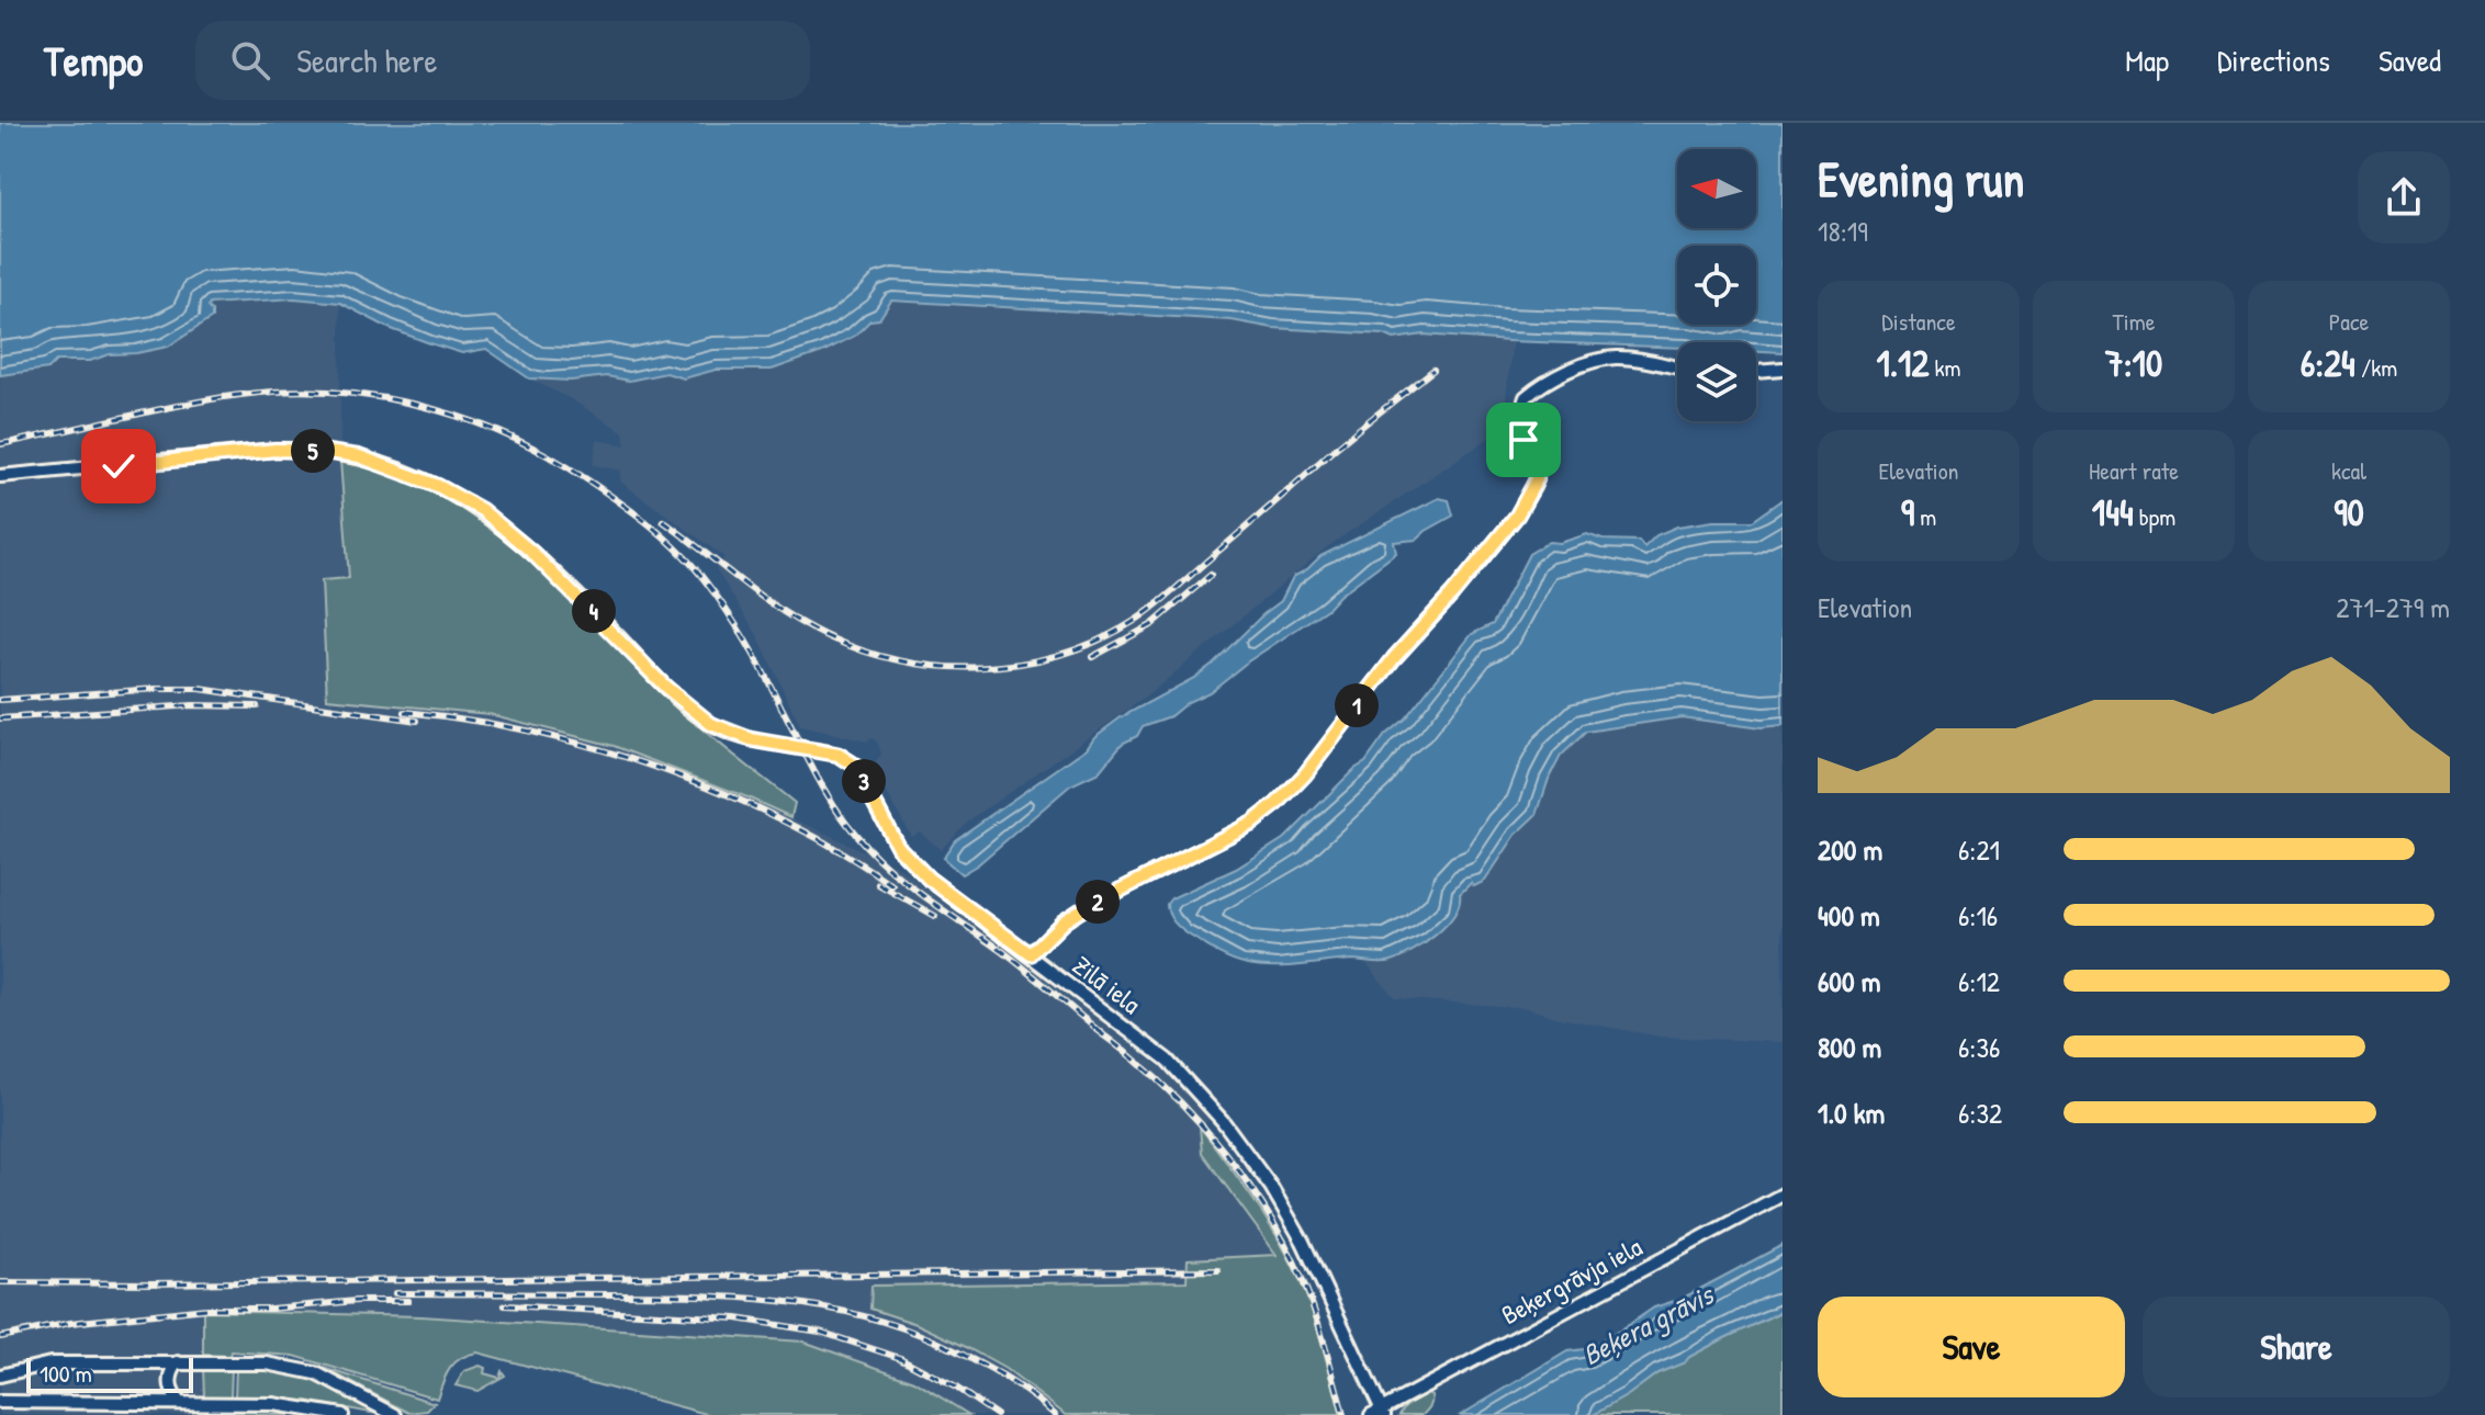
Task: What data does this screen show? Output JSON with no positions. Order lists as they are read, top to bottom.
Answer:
{
  "streets": {
    "street": ["Zilā iela", "Beķergrāvja iela"]
  },
  "crossings": [
    ["Zilā iela", "Beķergrāvja iela"]
  ],
  "water": ["Beķera grāvis"],
  "scale_bar": "100 m",
  "north": "left",
  "page": {
    "header": "Tempo",
    "search": "Search here",
    "nav": ["Map", "Directions", "Saved"],
    "heading": ["Evening run", "18:19"],
    "stats": [
      ["Distance", "1.12 km"],
      ["Time", "7:10"],
      ["Pace", "6:24 /km"],
      ["Elevation", "9 m"],
      ["Heart rate", "144 bpm"],
      ["kcal", "90"]
    ],
    "pins": [
      "5",
      "4",
      "1",
      "3",
      "2"
    ],
    "chart": ["Elevation", "271–279 m"],
    "list": [
      {
        "name": "200 m",
        "note": "6:21"
      },
      {
        "name": "400 m",
        "note": "6:16"
      },
      {
        "name": "600 m",
        "note": "6:12"
      },
      {
        "name": "800 m",
        "note": "6:36"
      },
      {
        "name": "1.0 km",
        "note": "6:32"
      }
    ],
    "buttons": ["Save", "Share"],
    "scale": "100 m"
  }
}
